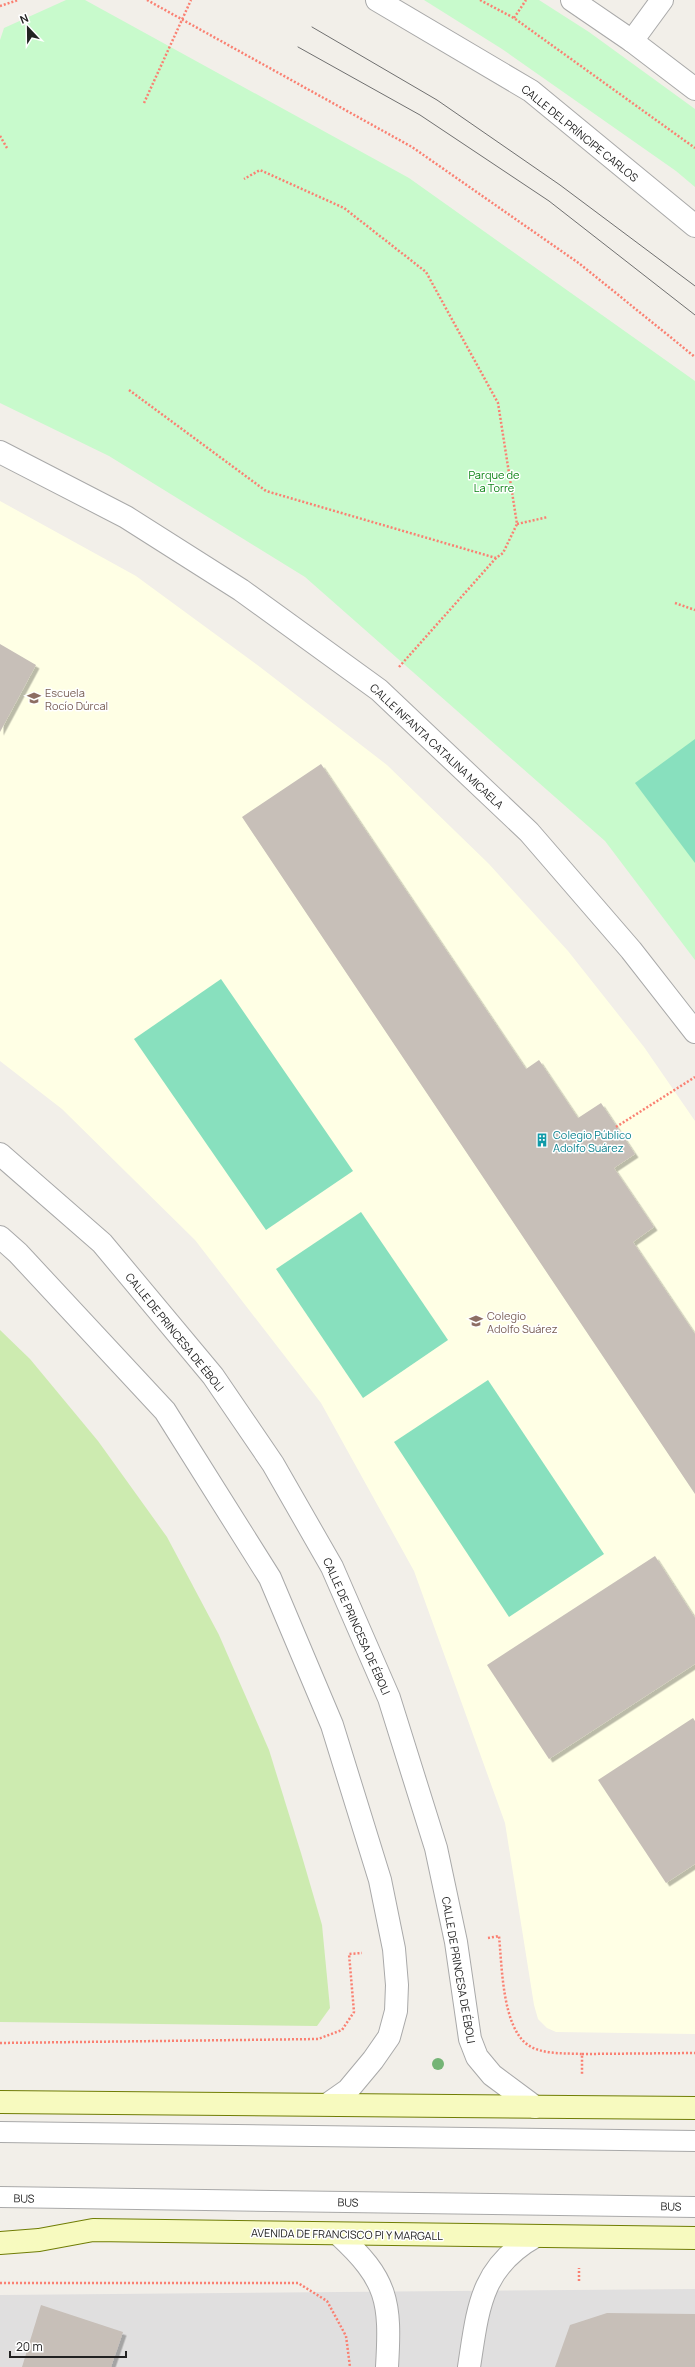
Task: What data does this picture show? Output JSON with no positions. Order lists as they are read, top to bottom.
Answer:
{
  "streets": {
    "street": [
      "CALLE DEL PRÍNCIPE CARLOS",
      "CALLE INFANTA CATALINA MICAELA",
      "CALLE DE PRINCESA DE ÉBOLI",
      "AVENIDA DE FRANCISCO PI Y MARGALL"
    ],
    "lane": ["BUS"]
  },
  "parks": ["Parque de La Torre"],
  "places": {
    "school or university": ["Escuela Rocío Dúrcal", "Colegio Adolfo Suárez"],
    "building": ["Colegio Público Adolfo Suárez"]
  },
  "scale_bar": "20 m",
  "north": "top"
}
